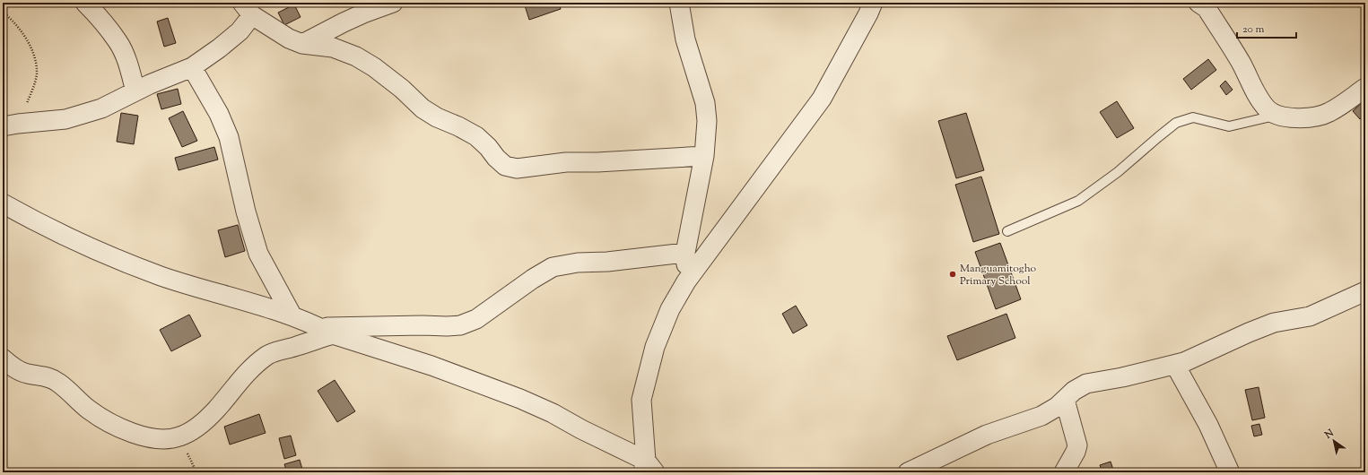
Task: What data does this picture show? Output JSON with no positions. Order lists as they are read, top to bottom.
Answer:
{
  "places": ["Manguamitogho Primary School"],
  "scale_bar": "20 m",
  "north": "top left"
}
